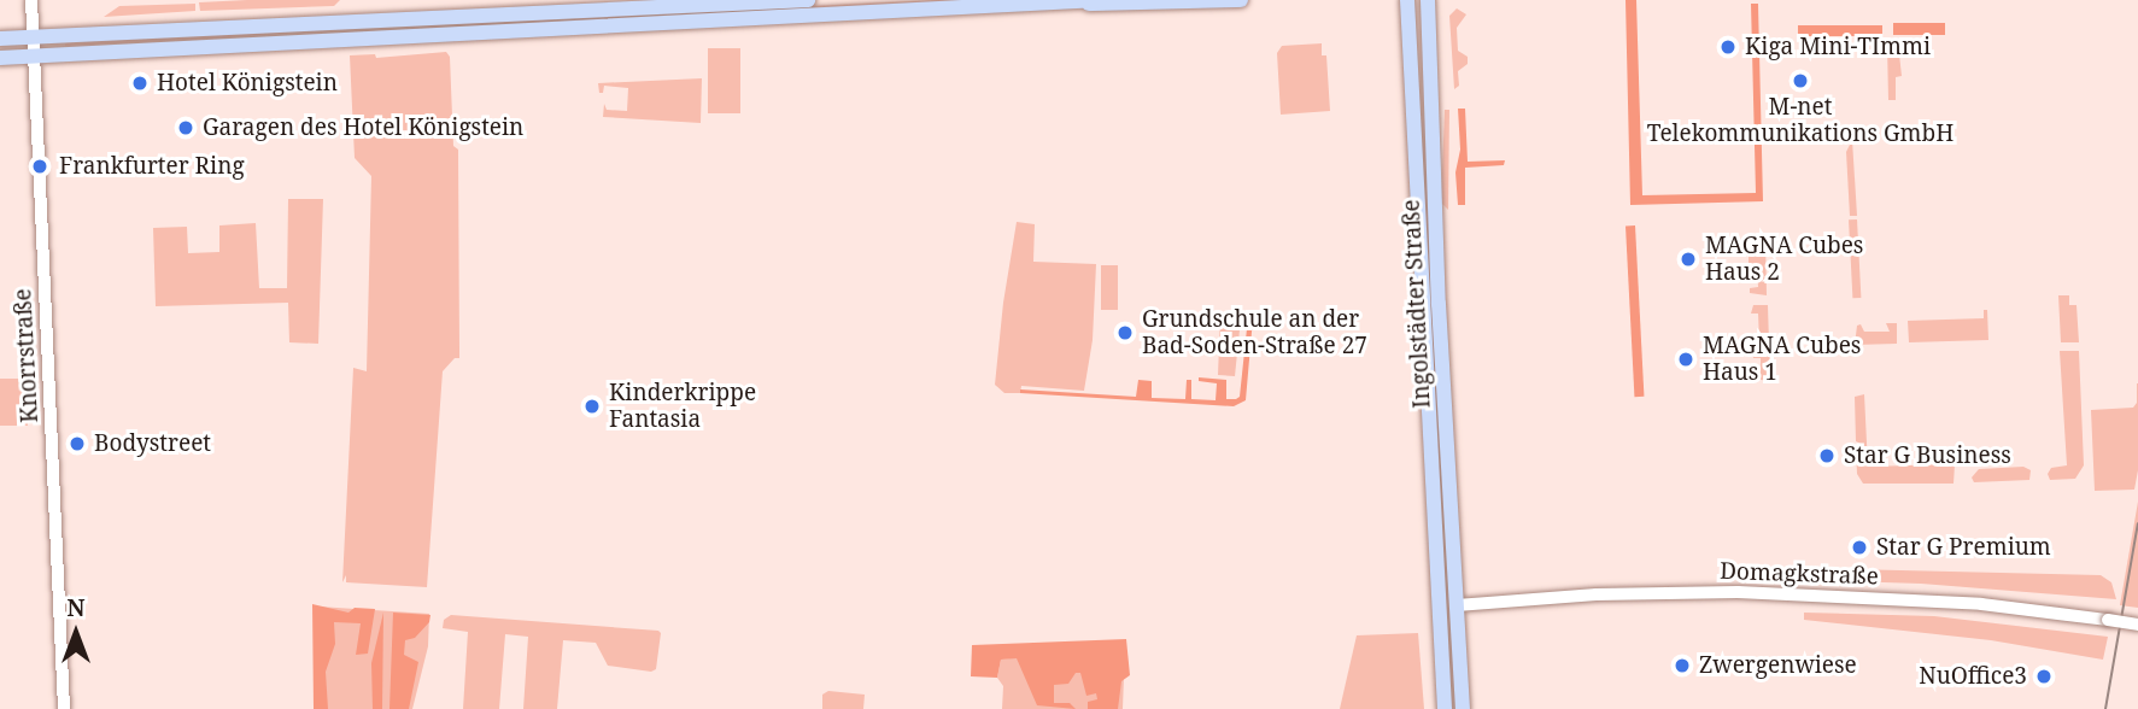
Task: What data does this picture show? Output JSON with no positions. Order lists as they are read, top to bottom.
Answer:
{
  "streets": {
    "main road": ["Ingolstädter Straße"],
    "street": ["Knorrstraße", "Domagkstraße"]
  },
  "crossings": [
    ["Ingolstädter Straße", "Domagkstraße"]
  ],
  "places": [
    "Kiga Mini-TImmi",
    "M-net Telekommunikations GmbH",
    "Hotel Königstein",
    "Garagen des Hotel Königstein",
    "Frankfurter Ring",
    "MAGNA Cubes Haus 2",
    "Grundschule an der Bad-Soden-Straße 27",
    "MAGNA Cubes Haus 1",
    "Kinderkrippe Fantasia",
    "Bodystreet",
    "Star G Business",
    "Star G Premium",
    "Zwergenwiese",
    "NuOffice3"
  ],
  "north": "top"
}
